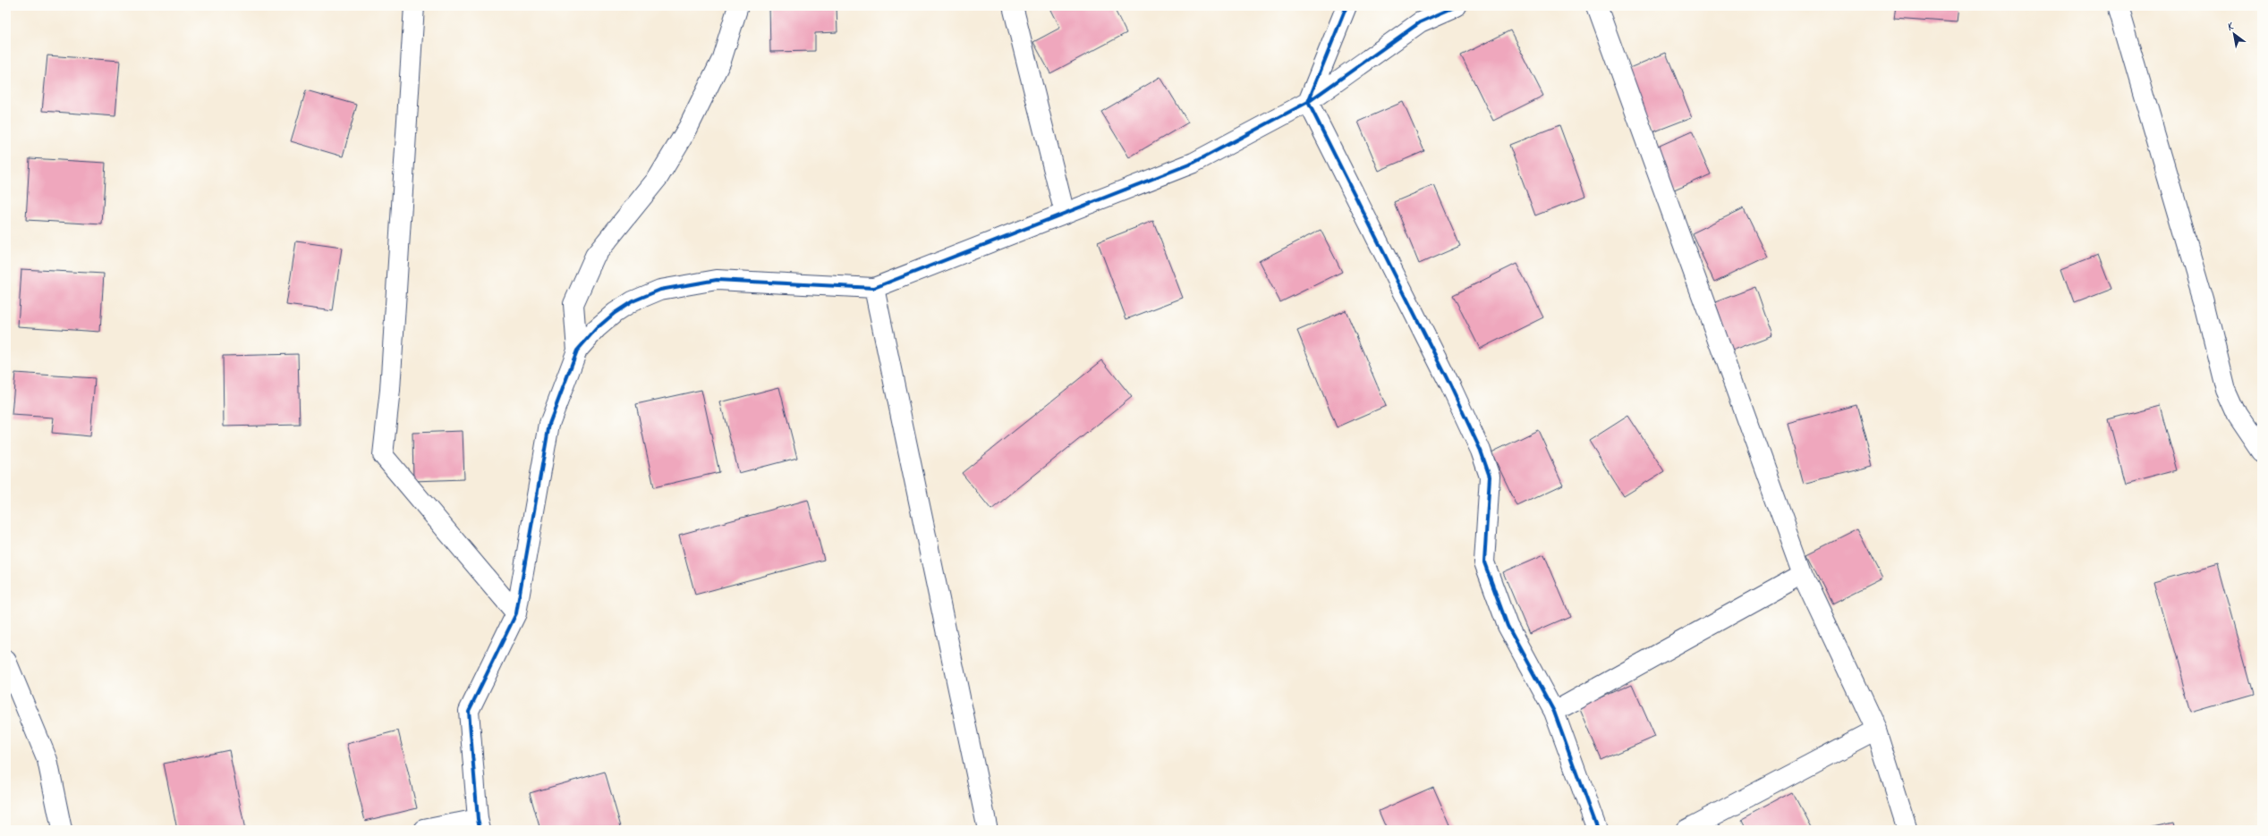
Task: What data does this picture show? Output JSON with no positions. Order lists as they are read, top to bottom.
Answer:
{
  "north": "top left"
}
